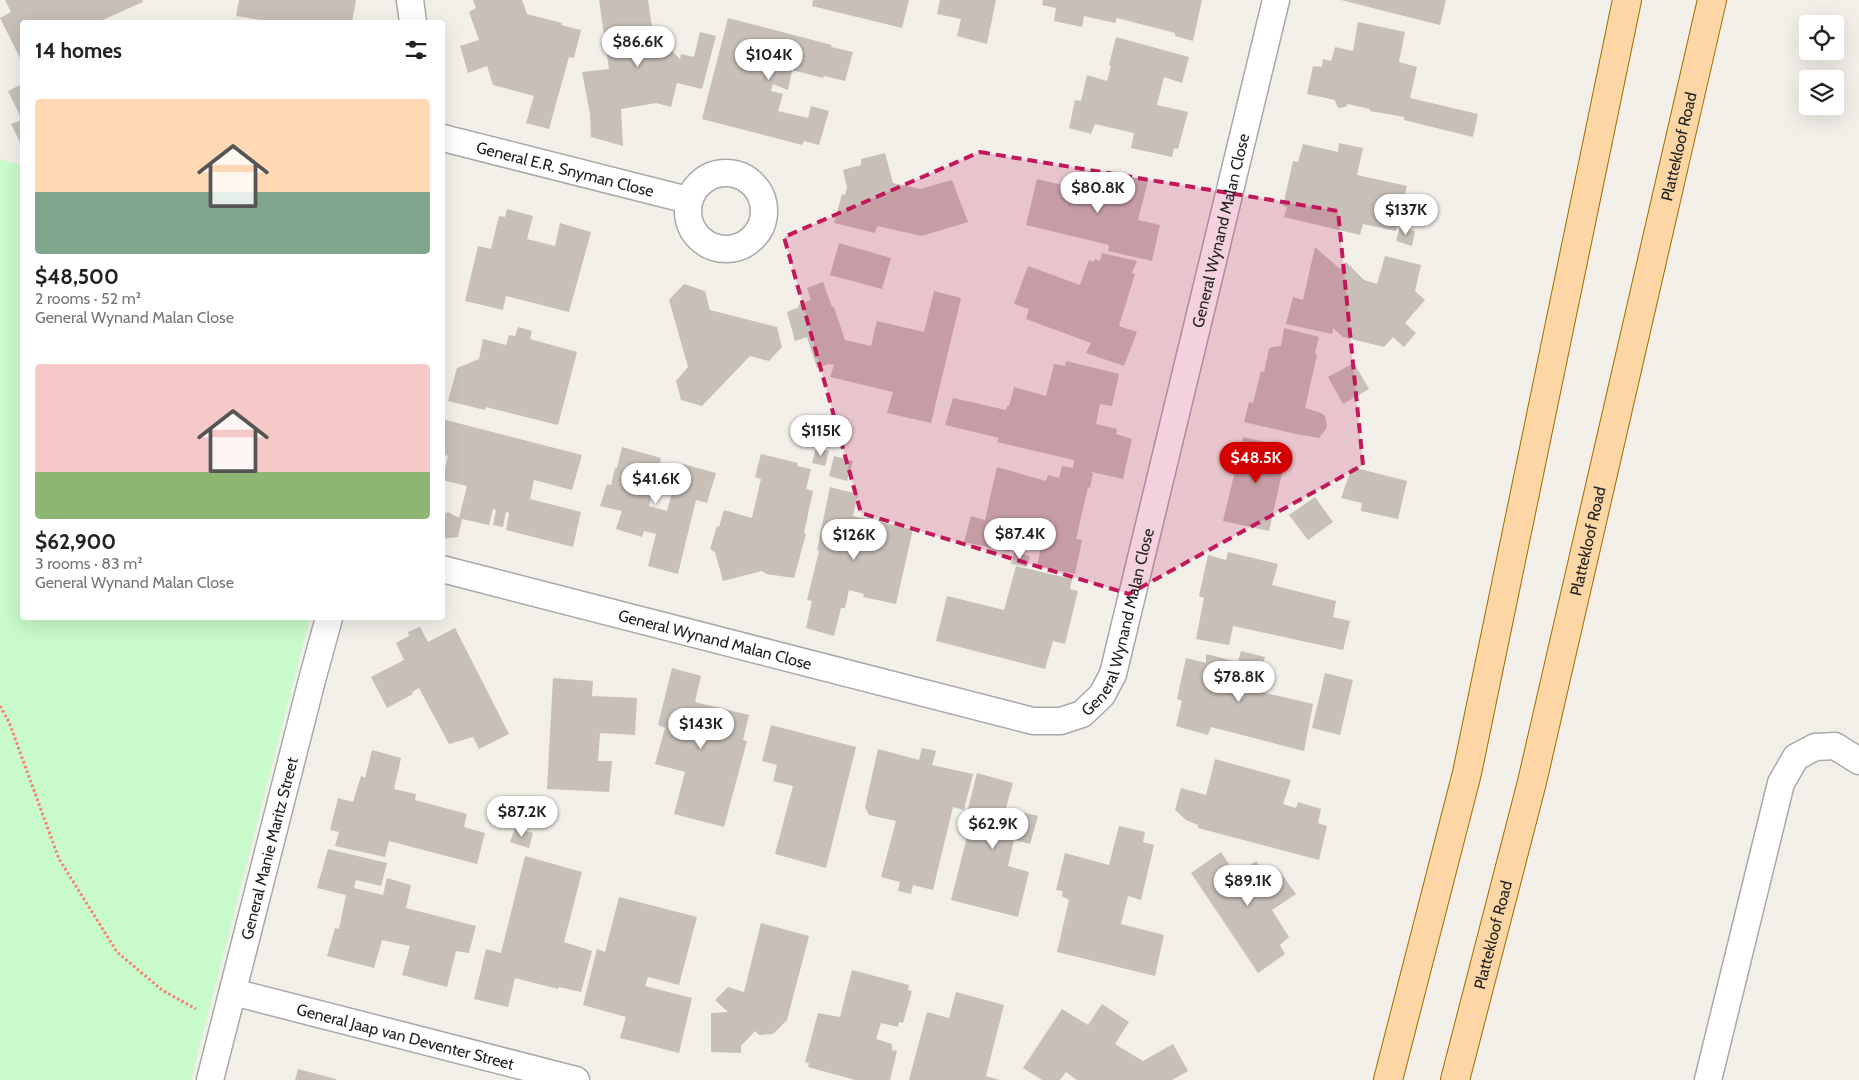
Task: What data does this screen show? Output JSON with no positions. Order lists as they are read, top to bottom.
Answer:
{
  "streets": {
    "main road": ["Plattekloof Road"],
    "street": [
      "General E.R. Snyman Close",
      "General Wynand Malan Close",
      "General Manie Maritz Street",
      "General Jaap van Deventer Street"
    ]
  },
  "crossings": [
    ["General Manie Maritz Street", "General Jaap van Deventer Street"]
  ],
  "page": {
    "heading": "14 homes",
    "price": [
      "$86.6K",
      "$104K",
      "$80.8K",
      "$137K",
      "$115K",
      "$48.5K",
      "$41.6K",
      "$87.4K",
      "$126K",
      "$78.8K",
      "$143K",
      "$87.2K",
      "$62.9K",
      "$89.1K"
    ],
    "list": [
      {
        "name": "$48,500",
        "note": "2 rooms · 52 m² · General Wynand Malan Close"
      },
      {
        "name": "$62,900",
        "note": "3 rooms · 83 m² · General Wynand Malan Close"
      }
    ]
  }
}
